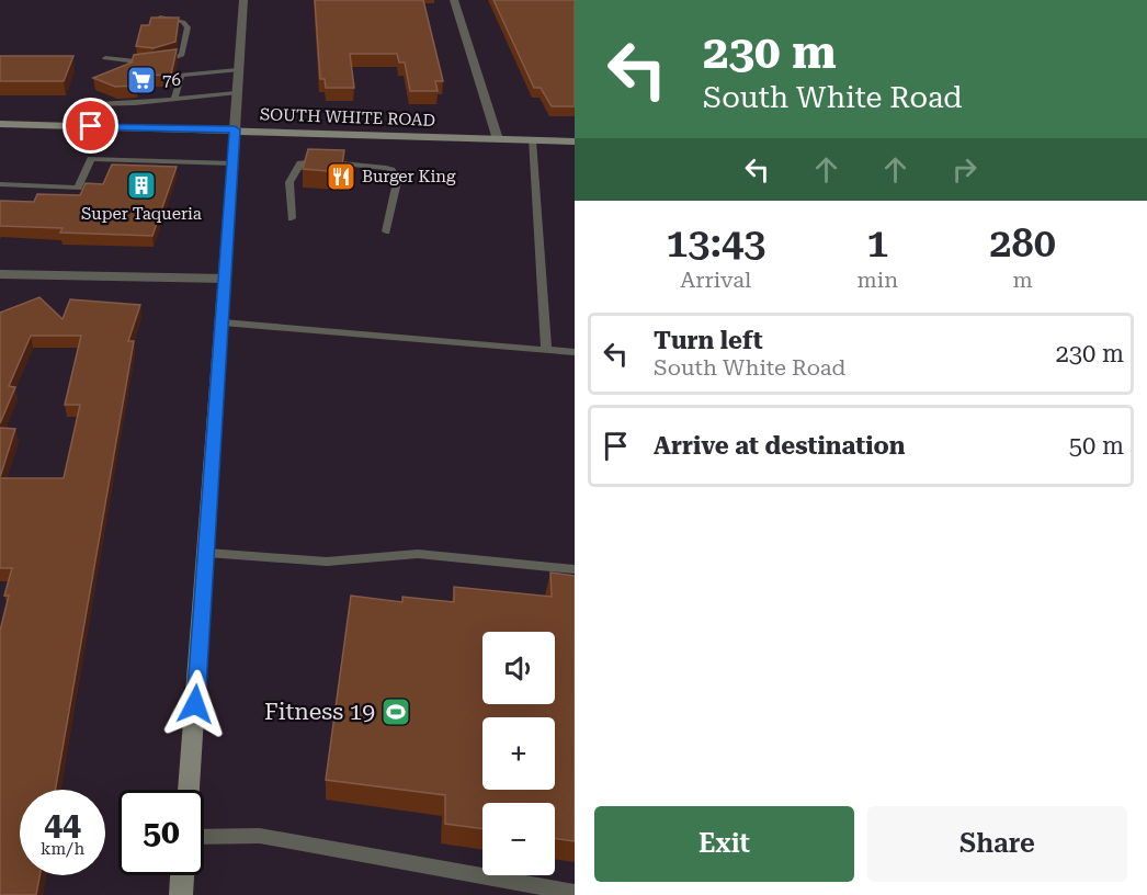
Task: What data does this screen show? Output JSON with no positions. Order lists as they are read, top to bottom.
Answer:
{
  "streets": {
    "main road": ["SOUTH WHITE ROAD"]
  },
  "places": {
    "supermarket": ["76"],
    "restaurant": ["Burger King"],
    "building": ["Super Taqueria"],
    "sports": ["Fitness 19"]
  },
  "page": {
    "turn": ["230 m", "South White Road"],
    "eta": [
      "13:43",
      "Arrival",
      "1",
      "min",
      "280",
      "m"
    ],
    "list": [
      {
        "name": "Turn left",
        "note": "South White Road",
        "value": "230 m"
      },
      {
        "name": "Arrive at destination",
        "value": "50 m"
      }
    ],
    "map_buttons": ["+", "−"],
    "speed": "44 km/h",
    "limit": "50",
    "buttons": ["Exit", "Share"]
  }
}
